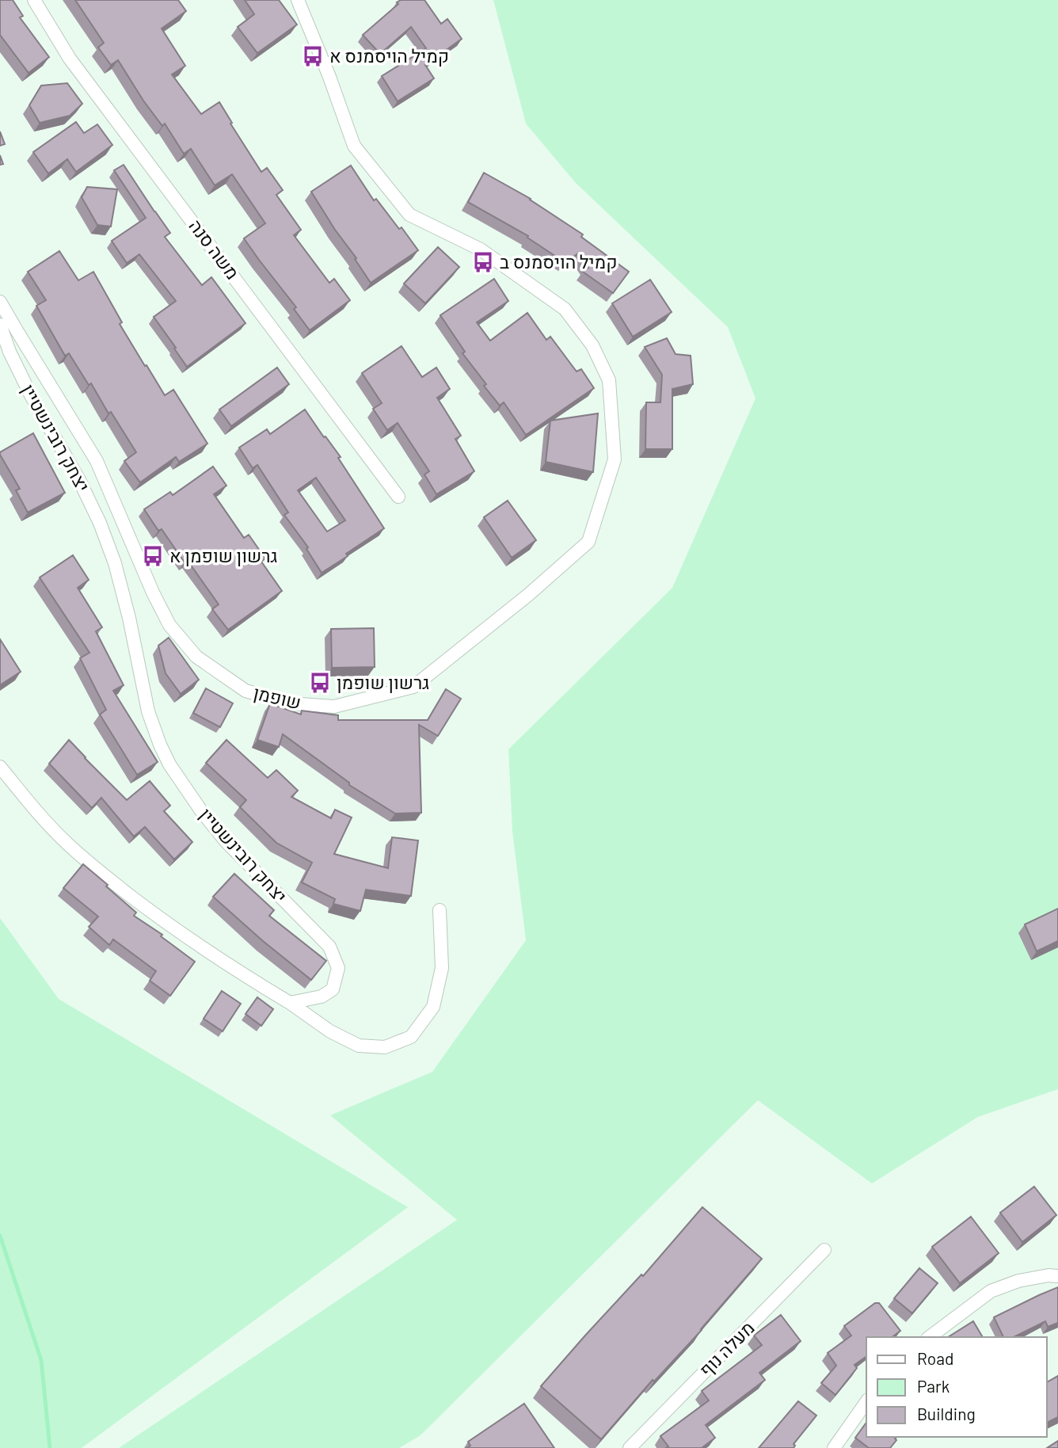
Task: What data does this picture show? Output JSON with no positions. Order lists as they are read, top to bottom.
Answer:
{
  "streets": {
    "street": [
      "משה סנה",
      "יצחק רובינשטיין",
      "שופמן",
      "מעלה נוף"
    ]
  },
  "places": {
    "bus stop": [
      "קמיל הויסמנס א",
      "קמיל הויסמנס ב",
      "גרשון שופמן א",
      "גרשון שופמן"
    ]
  },
  "legend": ["Road", "Park", "Building"]
}
